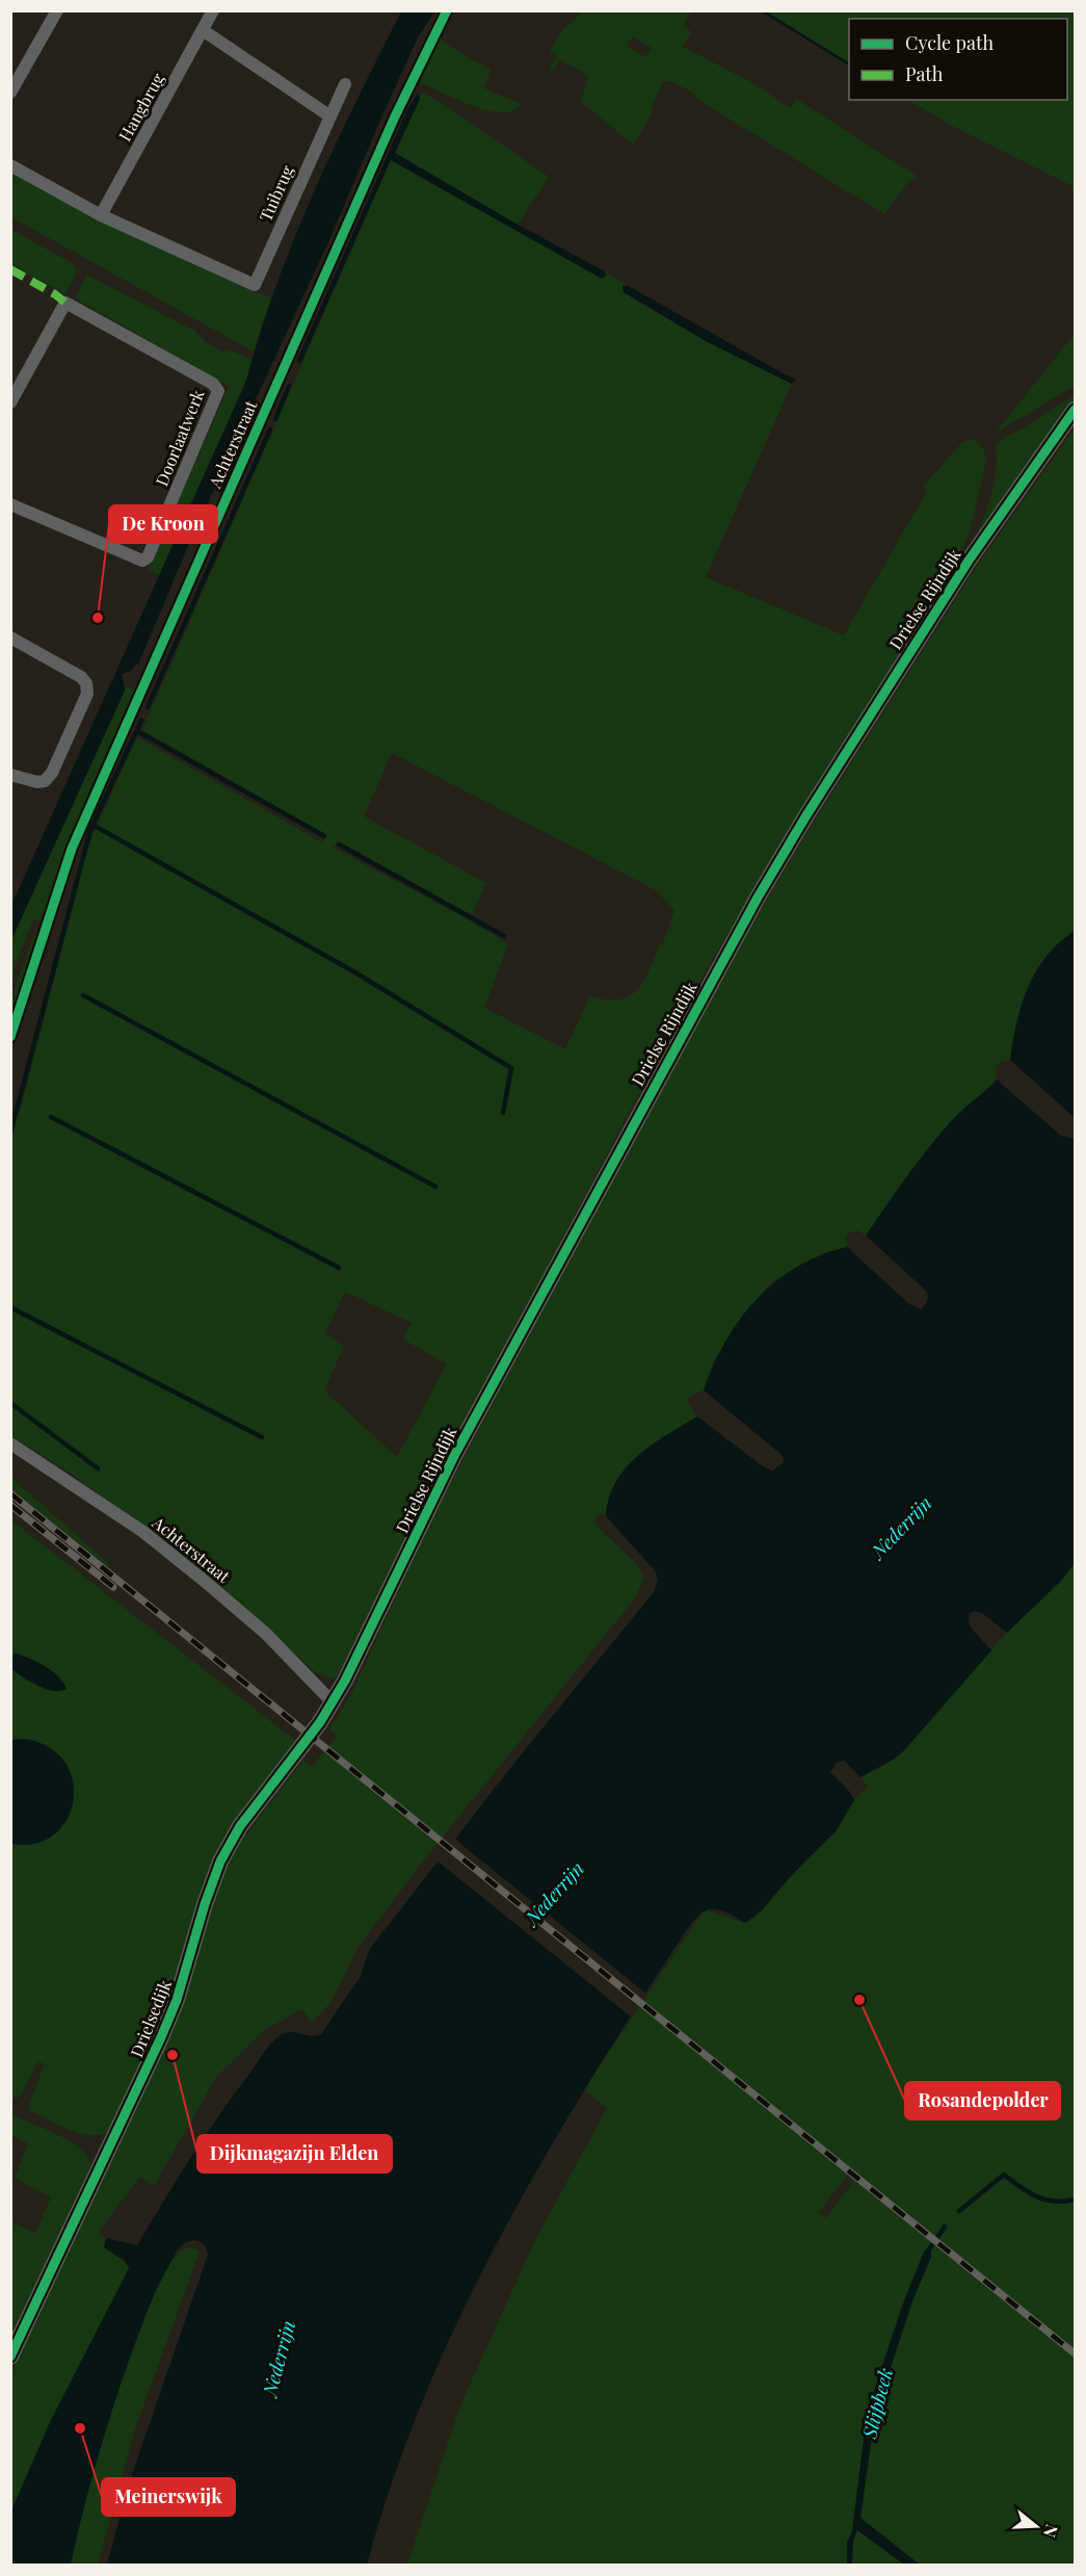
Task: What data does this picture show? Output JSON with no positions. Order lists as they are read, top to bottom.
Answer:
{
  "streets": {
    "street": [
      "Hangbrug",
      "Tuibrug",
      "Doorlaatwerk",
      "Achterstraat",
      "Drielse Rijndijk",
      "Drielsedijk"
    ]
  },
  "crossings": [
    ["Hangbrug", "Tuibrug"],
    ["Achterstraat", "Drielse Rijndijk"],
    ["Achterstraat", "Drielsedijk"],
    ["Drielse Rijndijk", "Drielsedijk"]
  ],
  "water": ["Nederrijn", "Slijpbeek"],
  "places": [
    "De Kroon",
    "Rosandepolder",
    "Dijkmagazijn Elden",
    "Meinerswijk"
  ],
  "legend": ["Cycle path", "Path"],
  "north": "right"
}
